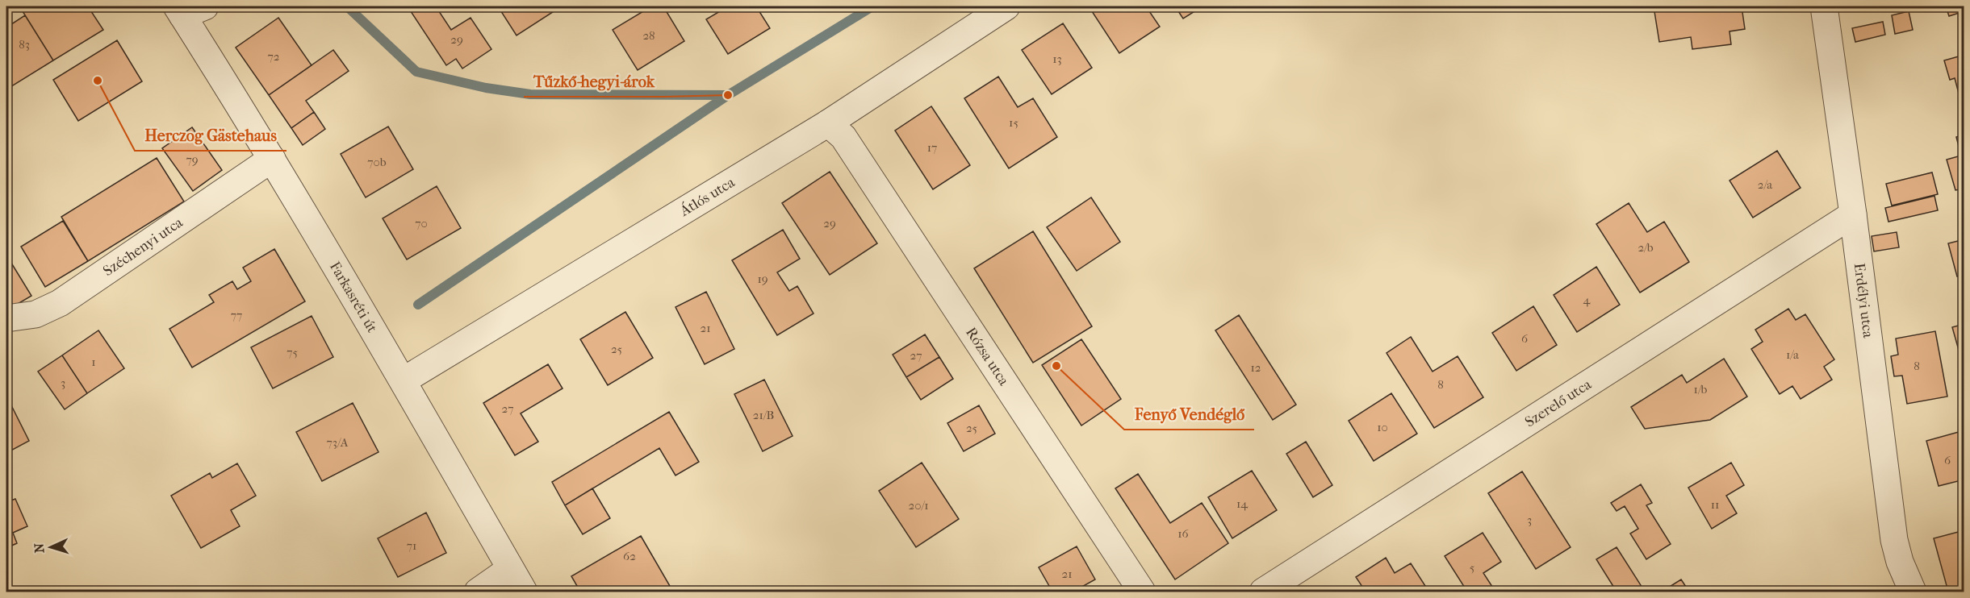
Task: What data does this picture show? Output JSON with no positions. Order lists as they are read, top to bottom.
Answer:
{
  "streets": {
    "street": [
      "Átlós utca",
      "Széchenyi utca",
      "Farkasréti út",
      "Erdélyi utca",
      "Rózsa utca",
      "Szerelő utca"
    ]
  },
  "crossings": [
    ["Átlós utca", "Farkasréti út"],
    ["Átlós utca", "Rózsa utca"],
    ["Széchenyi utca", "Farkasréti út"],
    ["Erdélyi utca", "Szerelő utca"]
  ],
  "places": ["Herczog Gästehaus", "Tűzkő-hegyi-árok", "Fenyő Vendéglő"],
  "house_numbers": [
    "28",
    "29",
    "83",
    "72",
    "13",
    "15",
    "17",
    "79",
    "70b",
    "2/a",
    "70",
    "29",
    "2/b",
    "19",
    "4",
    "77",
    "21",
    "6",
    "25",
    "75",
    "1/a",
    "27",
    "1",
    "8",
    "12",
    "3",
    "8",
    "1/b",
    "27",
    "21/B",
    "10",
    "25",
    "73/A",
    "6",
    "14",
    "11",
    "20/1",
    "3",
    "16",
    "71",
    "62",
    "5",
    "21"
  ],
  "north": "left"
}
